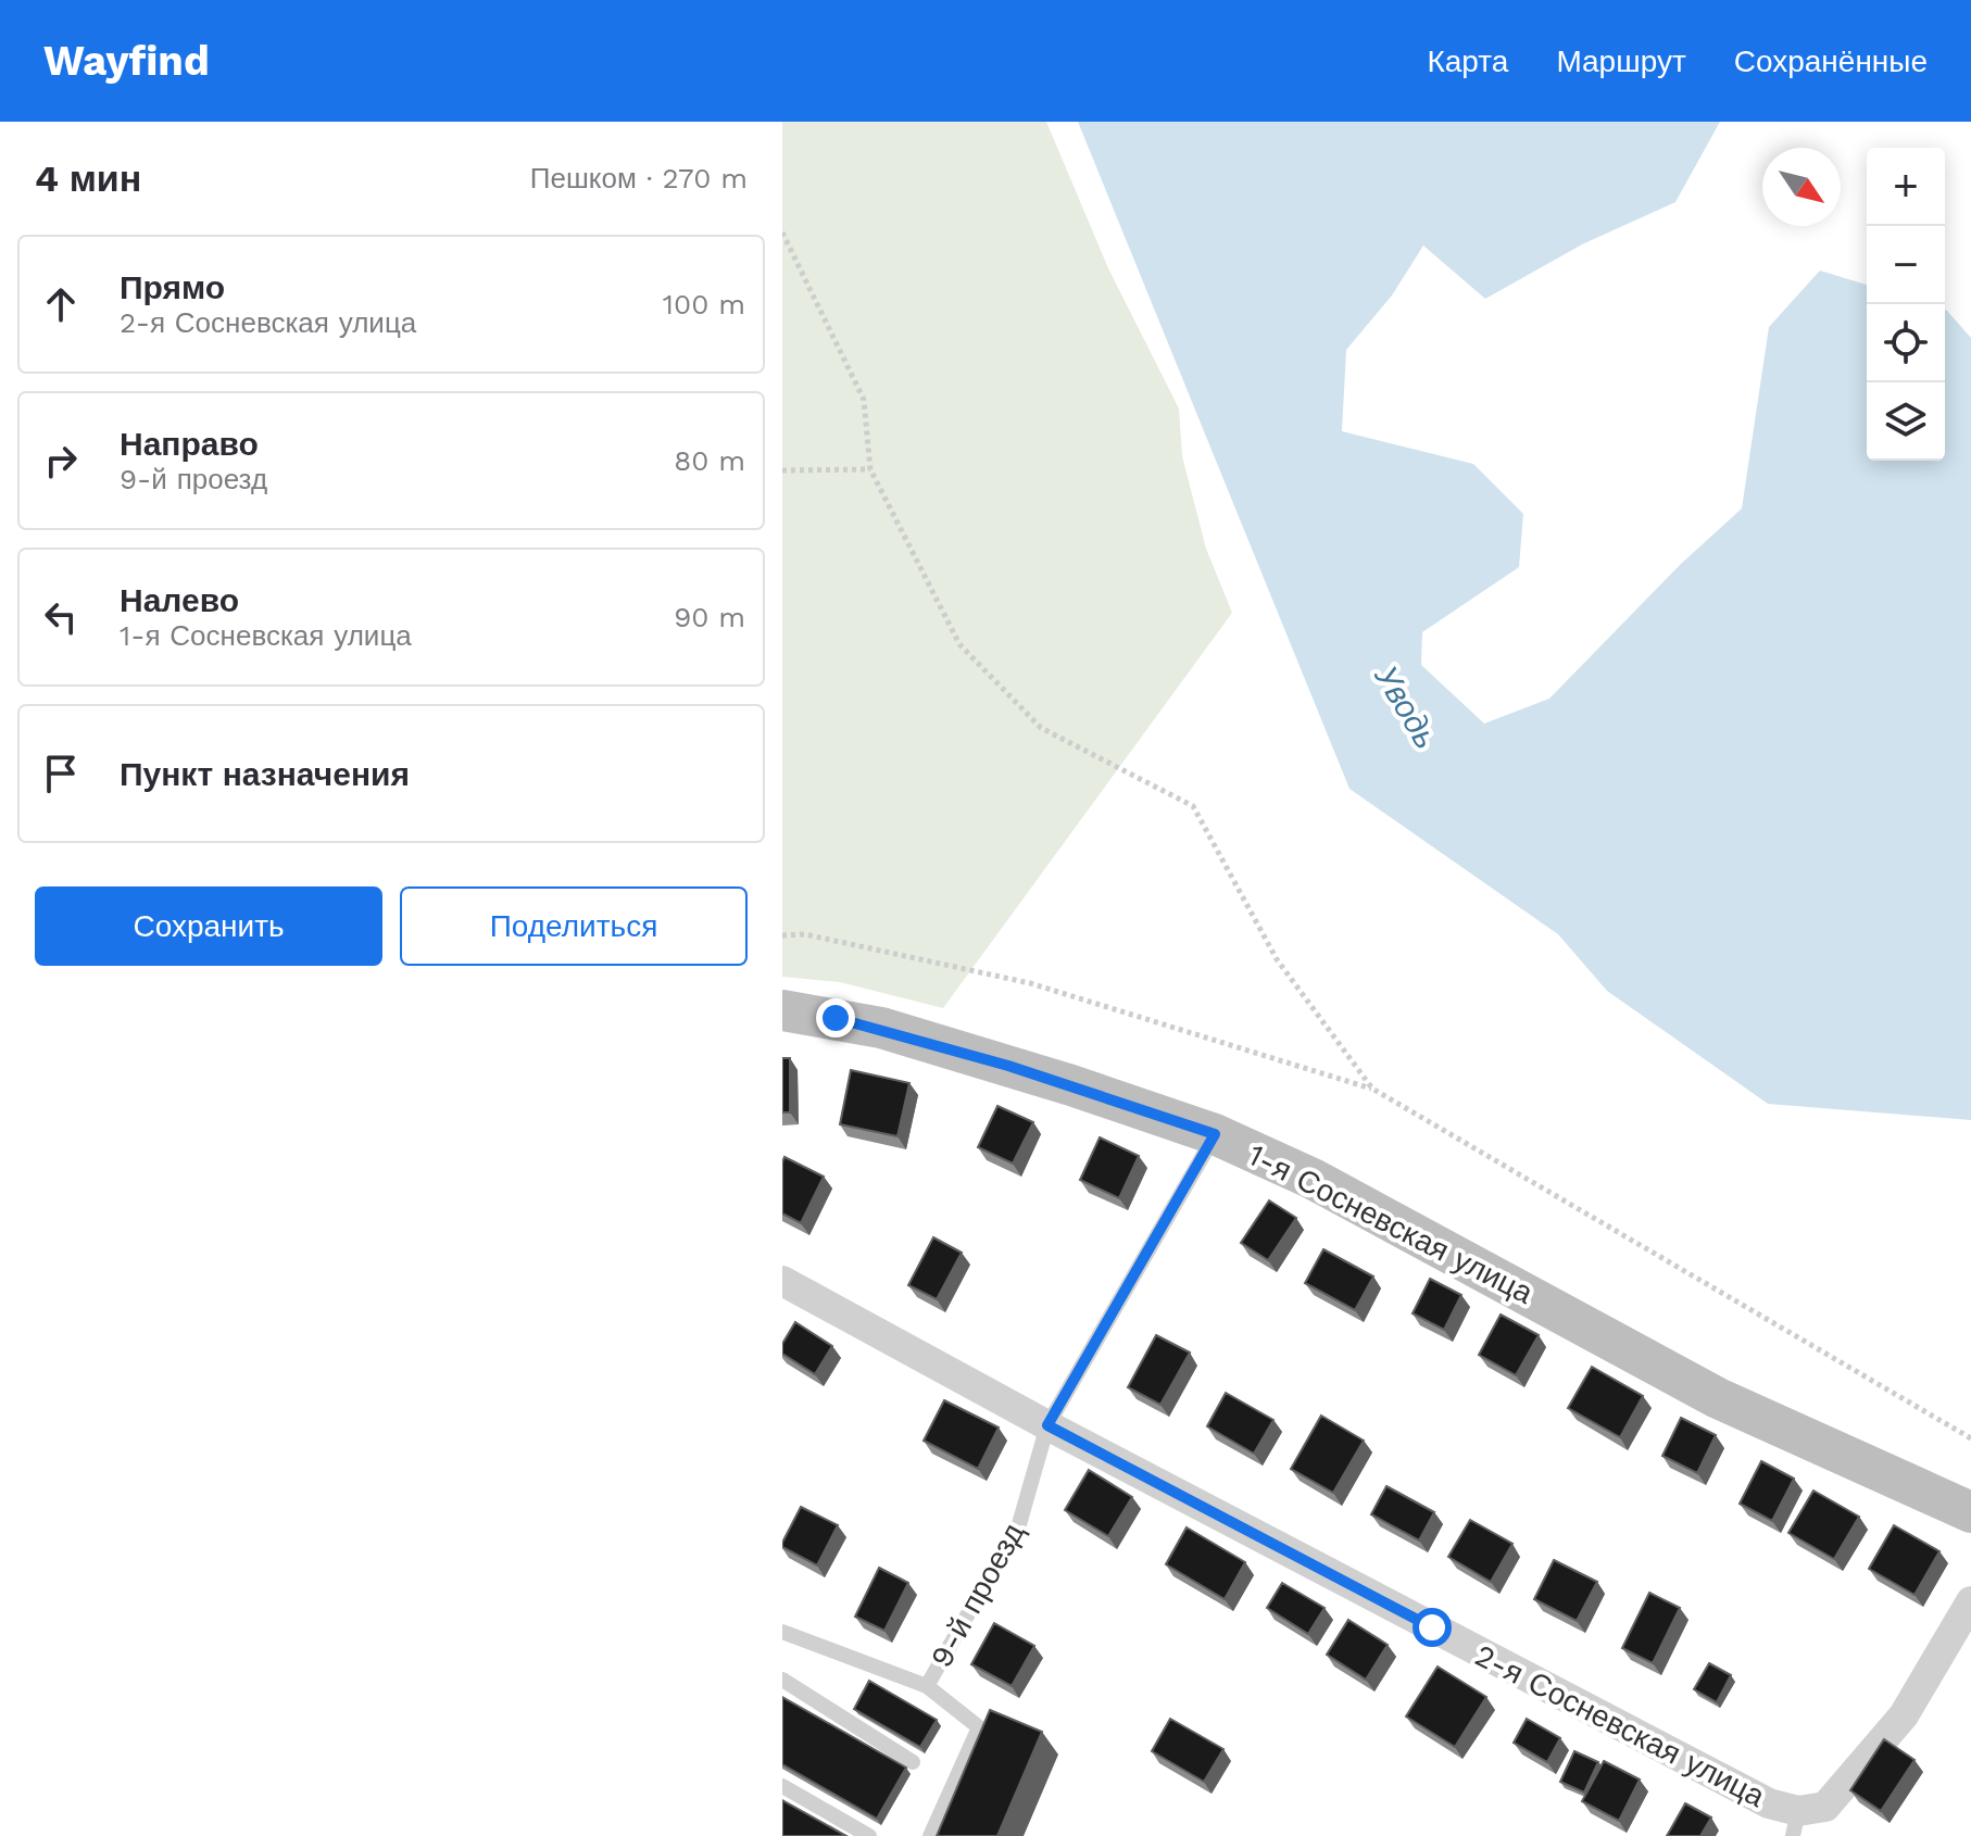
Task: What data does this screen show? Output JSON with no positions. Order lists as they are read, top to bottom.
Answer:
{
  "streets": {
    "main road": ["1-я Сосневская улица"],
    "street": ["2-я Сосневская улица"],
    "lane": ["9-й проезд"]
  },
  "crossings": [
    ["1-я Сосневская улица", "9-й проезд"],
    ["9-й проезд", "2-я Сосневская улица"]
  ],
  "water": ["Уводь"],
  "north": "bottom right",
  "page": {
    "header": "Wayfind",
    "nav": ["Карта", "Маршрут", "Сохранённые"],
    "heading": ["4 мин", "Пешком · 270 m"],
    "map_buttons": ["+", "−"],
    "list": [
      ["Прямо", "2-я Сосневская улица", "100 m"],
      ["Направо", "9-й проезд", "80 m"],
      ["Налево", "1-я Сосневская улица", "90 m"],
      "Пункт назначения"
    ],
    "buttons": ["Сохранить", "Поделиться"]
  }
}
